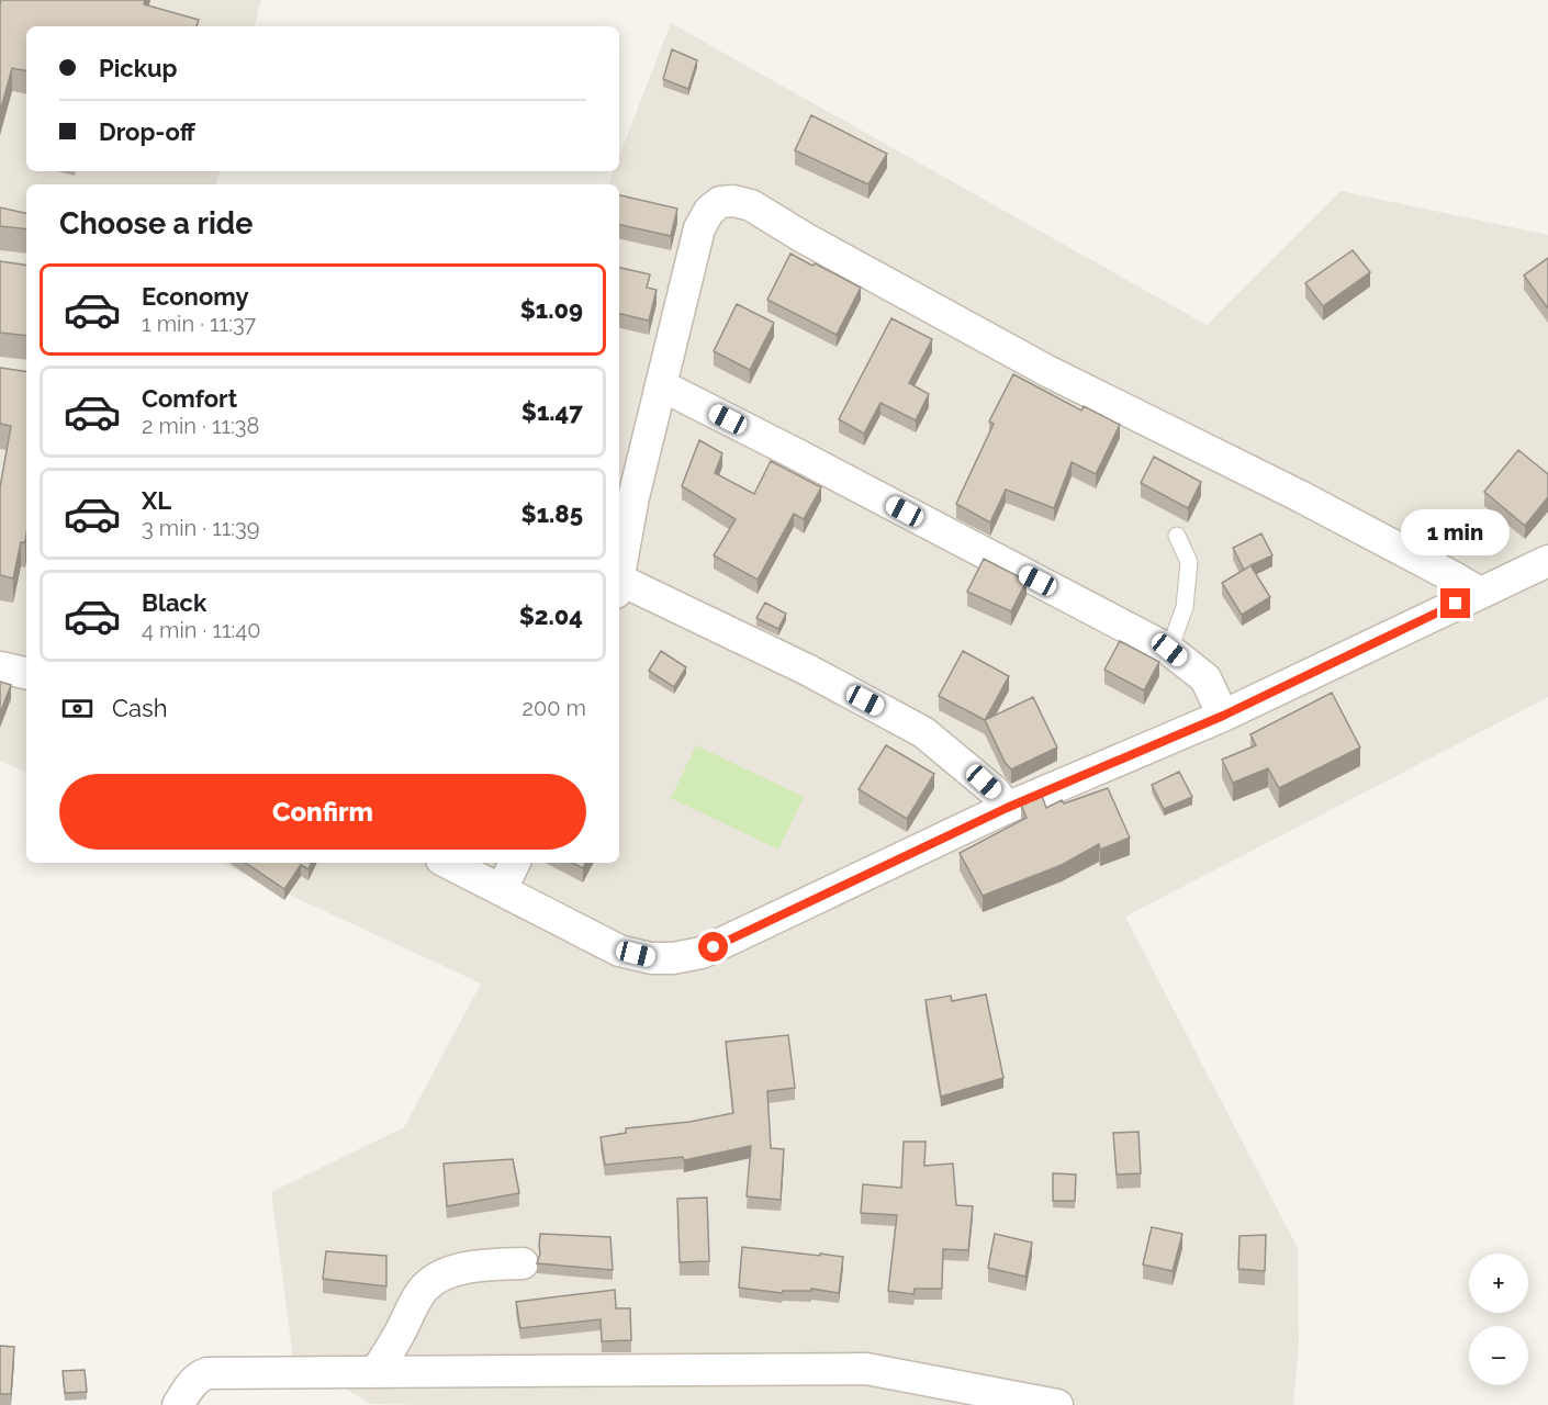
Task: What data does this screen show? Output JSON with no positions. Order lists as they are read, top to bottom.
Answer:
{
  "page": {
    "banner": ["Pickup", "Drop-off"],
    "heading": "Choose a ride",
    "list": [
      {
        "name": "Economy",
        "note": "1 min · 11:37",
        "value": "$1.09"
      },
      {
        "name": "Comfort",
        "note": "2 min · 11:38",
        "value": "$1.47"
      },
      {
        "name": "XL",
        "note": "3 min · 11:39",
        "value": "$1.85"
      },
      {
        "name": "Black",
        "note": "4 min · 11:40",
        "value": "$2.04"
      }
    ],
    "bubble": "1 min",
    "pay": ["Cash", "200 m"],
    "buttons": "Confirm",
    "map_buttons": ["+", "−"]
  }
}
